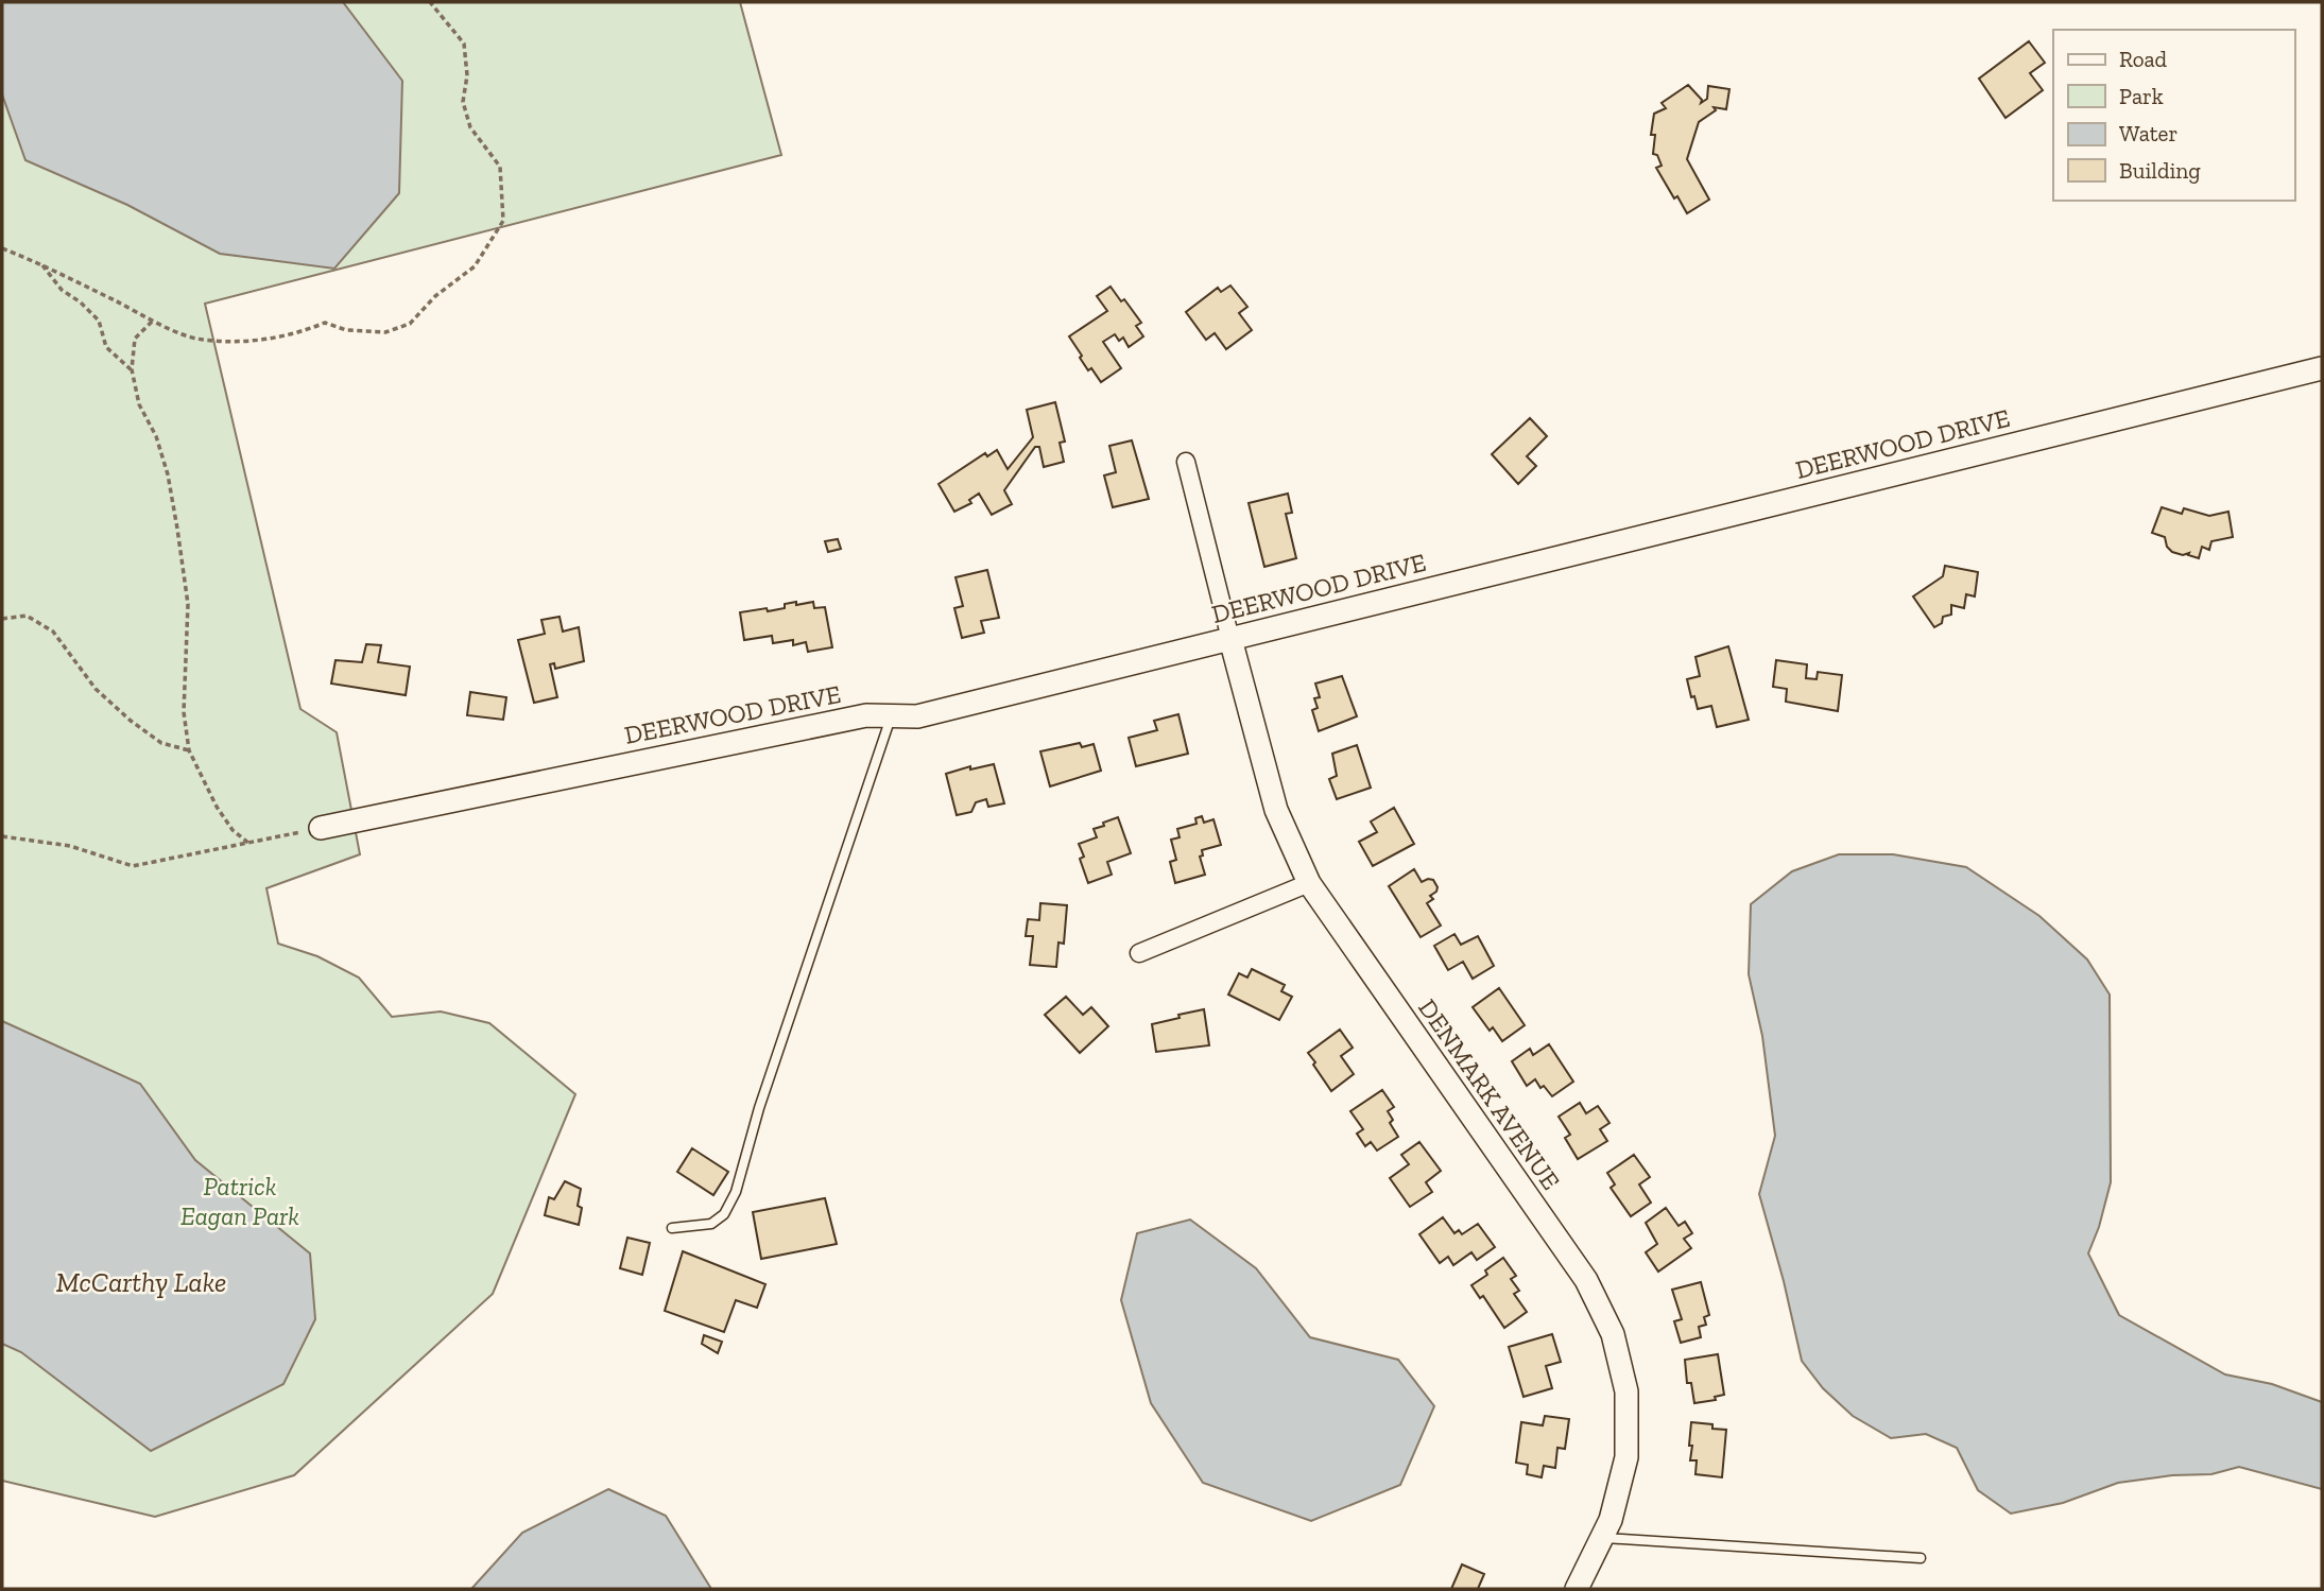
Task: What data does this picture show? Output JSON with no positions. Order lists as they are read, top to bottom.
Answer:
{
  "streets": {
    "street": ["DEERWOOD DRIVE", "DENMARK AVENUE"]
  },
  "crossings": [
    ["DEERWOOD DRIVE", "DENMARK AVENUE"]
  ],
  "water": ["McCarthy Lake"],
  "parks": ["Patrick Eagan Park"],
  "legend": [
    "Road",
    "Park",
    "Water",
    "Building"
  ]
}
